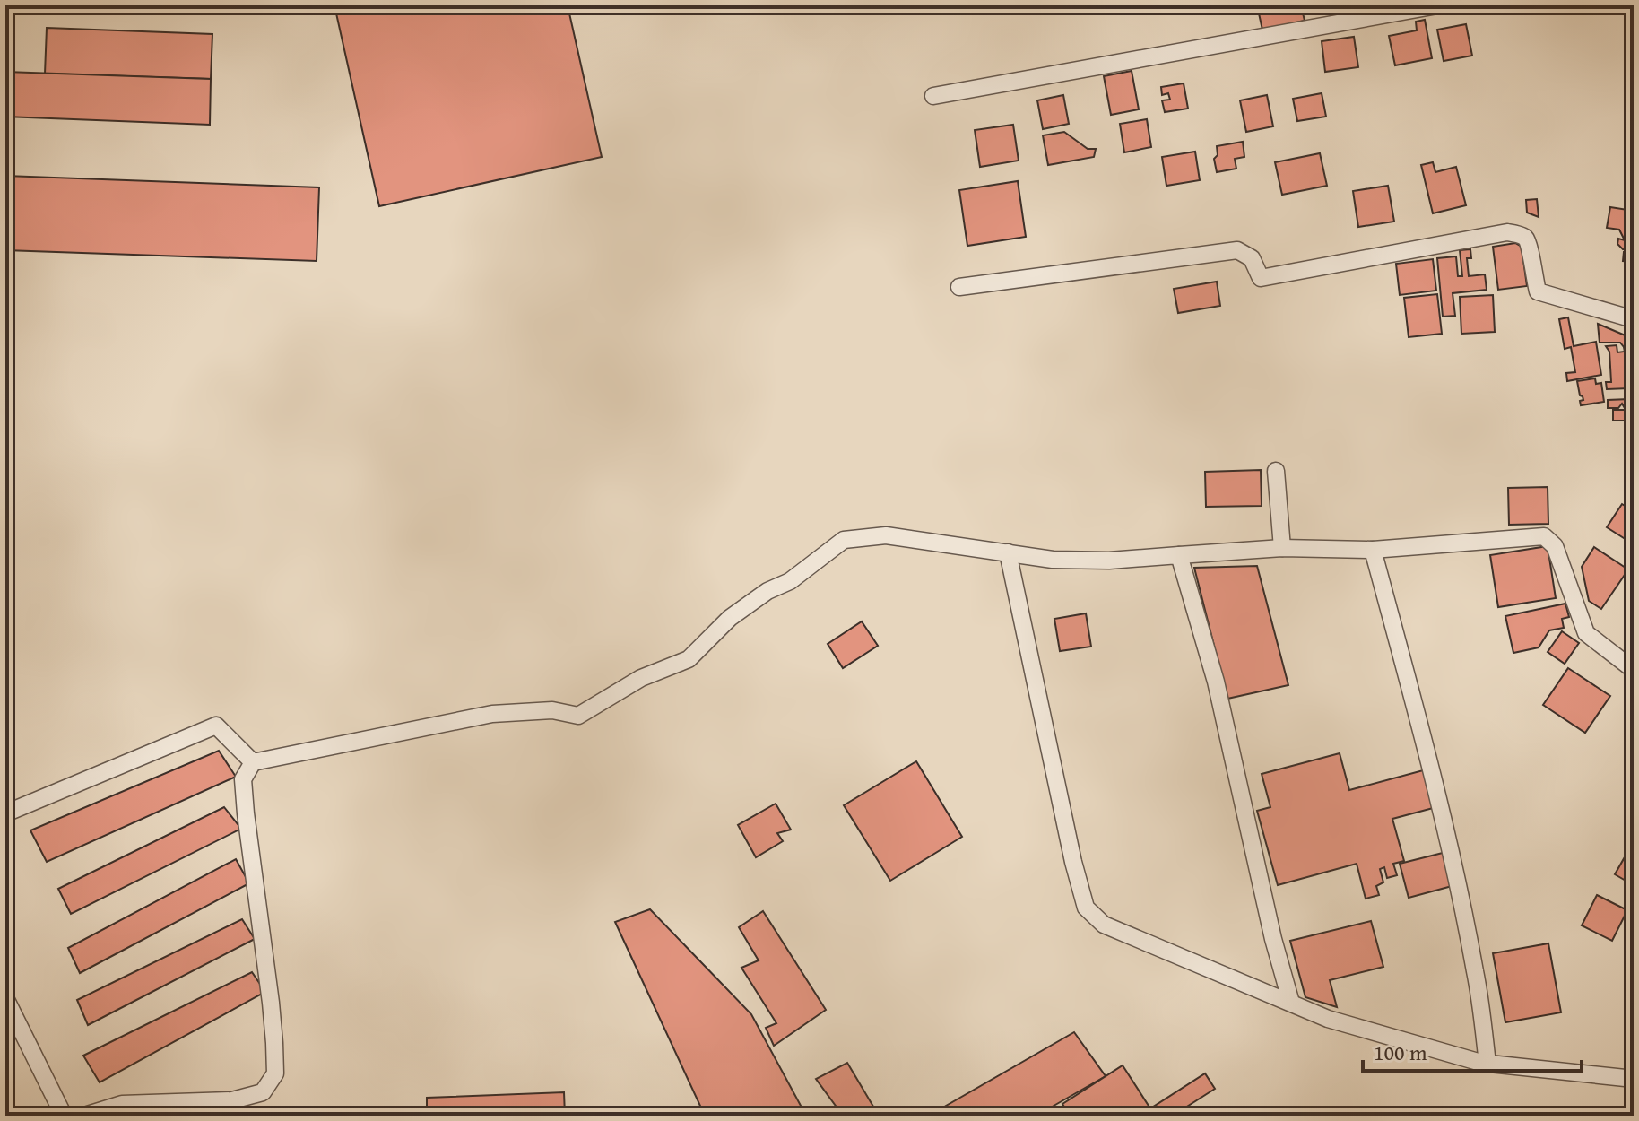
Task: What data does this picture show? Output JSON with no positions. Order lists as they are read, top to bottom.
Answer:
{
  "scale_bar": "100 m"
}
